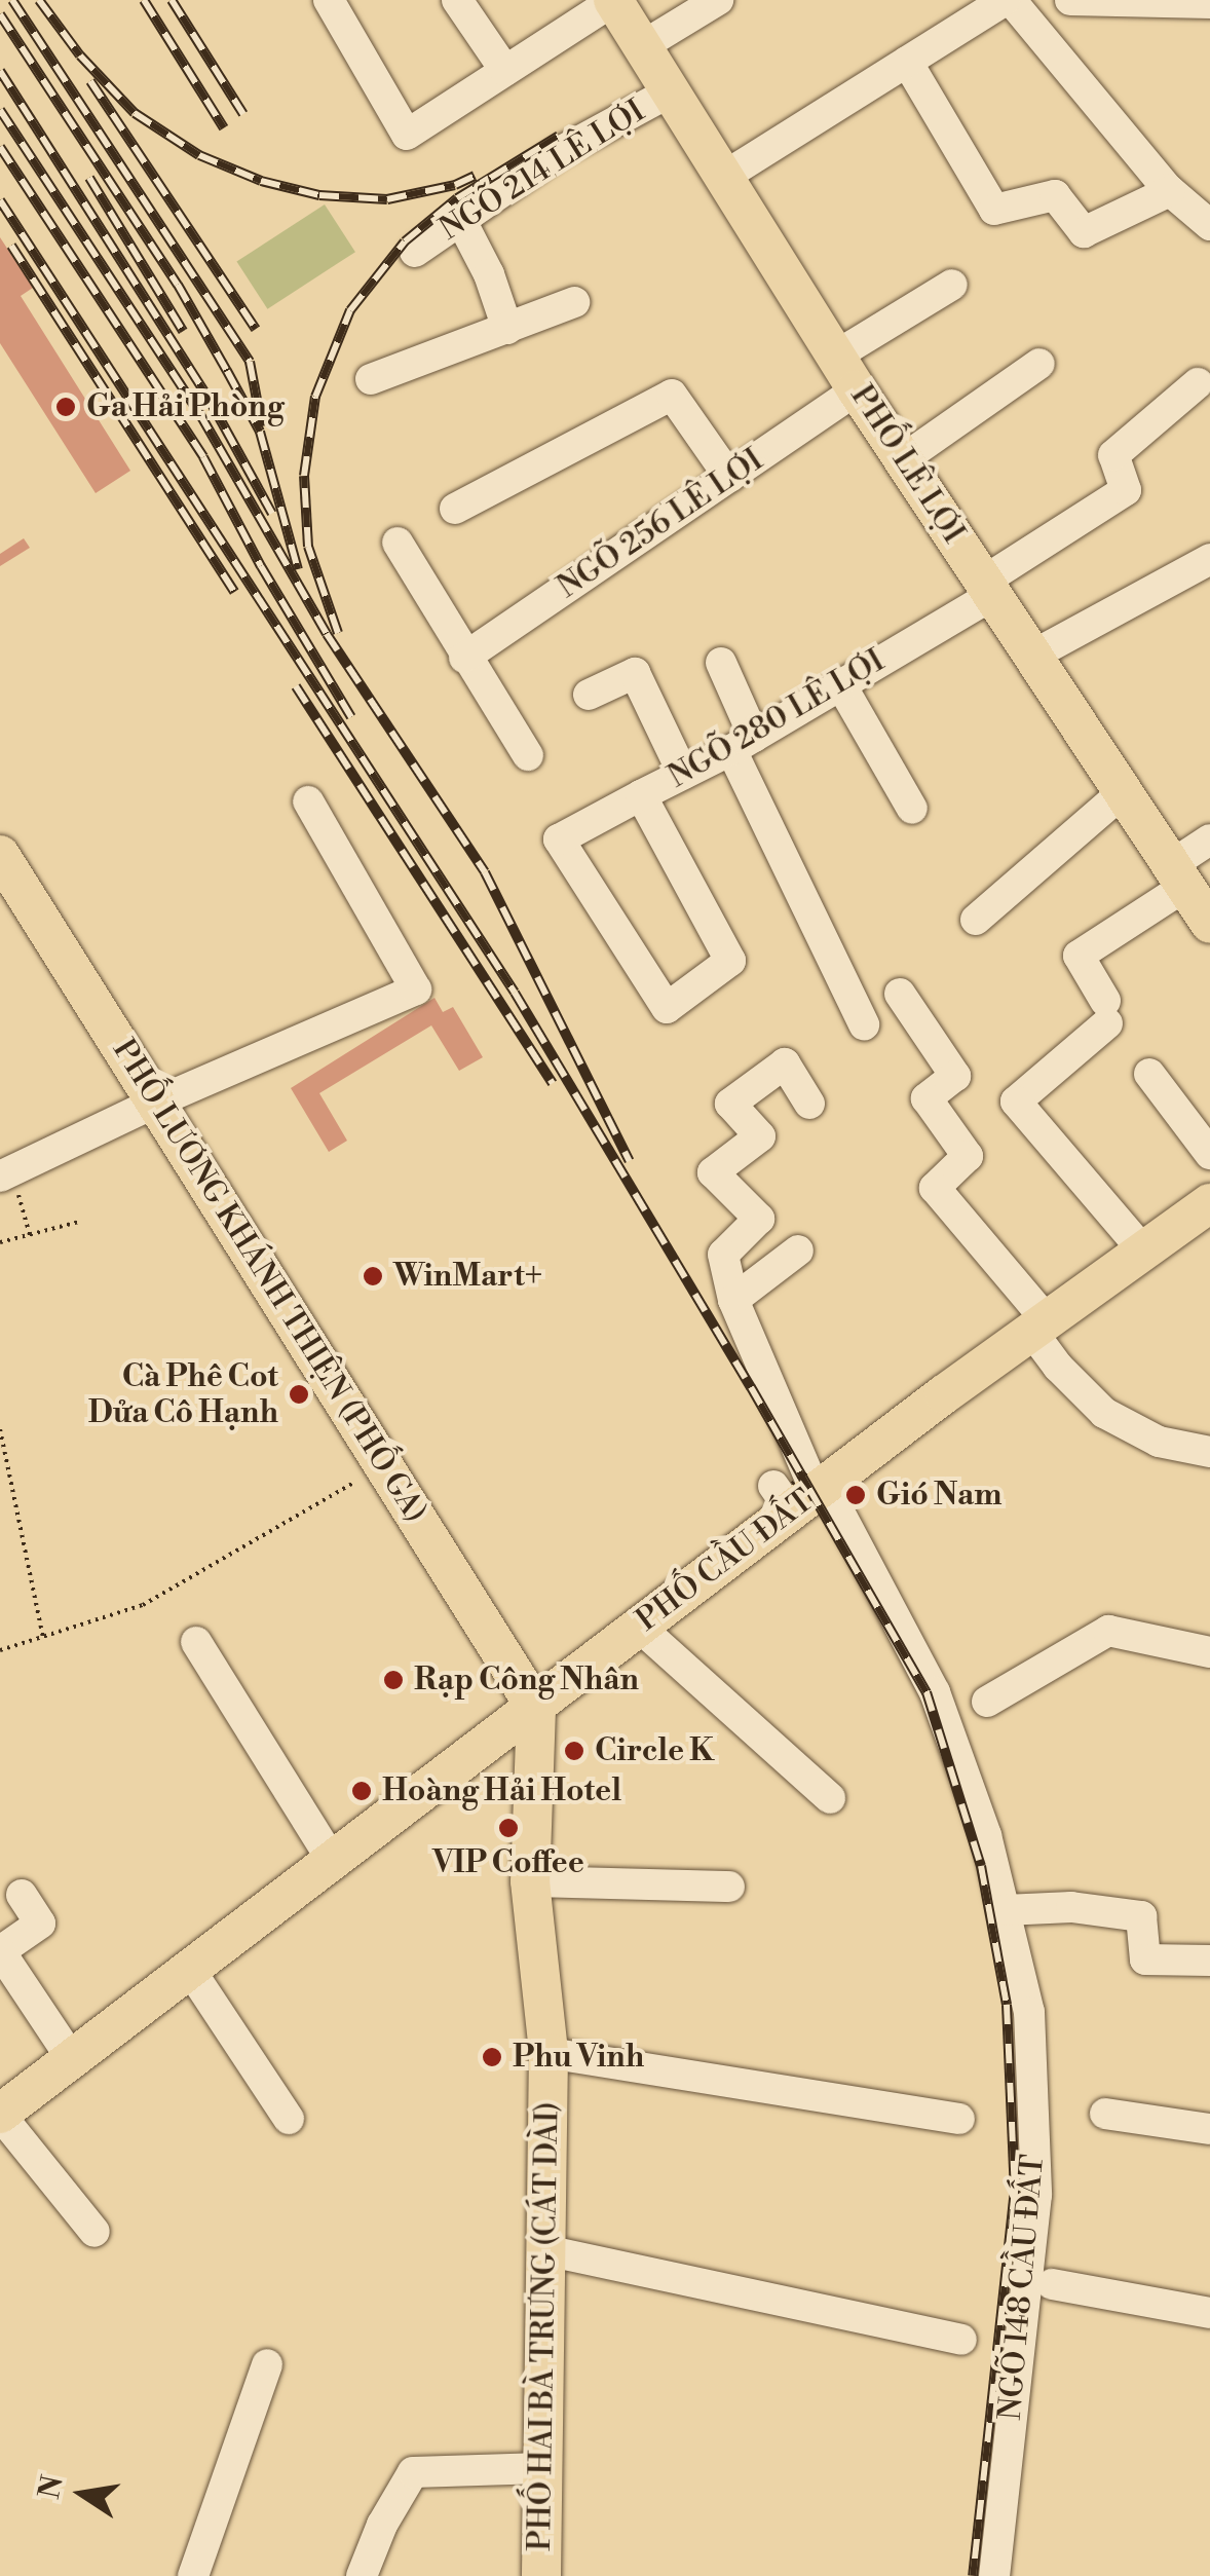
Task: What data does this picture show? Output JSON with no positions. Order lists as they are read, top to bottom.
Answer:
{
  "streets": {
    "main road": [
      "PHỐ LÊ LỢI",
      "PHỐ LƯƠNG KHÁNH THIỆN (PHỐ GA)",
      "PHỐ CẦU ĐẤT",
      "PHỐ HAI BÀ TRƯNG (CÁT DÀI)"
    ],
    "street": [
      "NGÕ 214 LÊ LỢI",
      "NGÕ 256 LÊ LỢI",
      "NGÕ 280 LÊ LỢI",
      "NGÕ 148 CẦU ĐẤT"
    ]
  },
  "crossings": [
    ["NGÕ 214 LÊ LỢI", "PHỐ LÊ LỢI"],
    ["PHỐ LÊ LỢI", "NGÕ 256 LÊ LỢI"],
    ["PHỐ LÊ LỢI", "NGÕ 280 LÊ LỢI"],
    ["PHỐ LƯƠNG KHÁNH THIỆN (PHỐ GA)", "PHỐ CẦU ĐẤT"],
    ["PHỐ LƯƠNG KHÁNH THIỆN (PHỐ GA)", "PHỐ HAI BÀ TRƯNG (CÁT DÀI)"],
    ["PHỐ CẦU ĐẤT", "NGÕ 148 CẦU ĐẤT"],
    ["PHỐ CẦU ĐẤT", "PHỐ HAI BÀ TRƯNG (CÁT DÀI)"]
  ],
  "places": [
    "Ga Hải Phòng",
    "WinMart+",
    "Cà Phê Cot Dửa Cô Hạnh",
    "Gió Nam",
    "Rạp Công Nhân",
    "Circle K",
    "Hoàng Hải Hotel",
    "VIP Coffee",
    "Phu Vinh"
  ],
  "north": "left"
}
